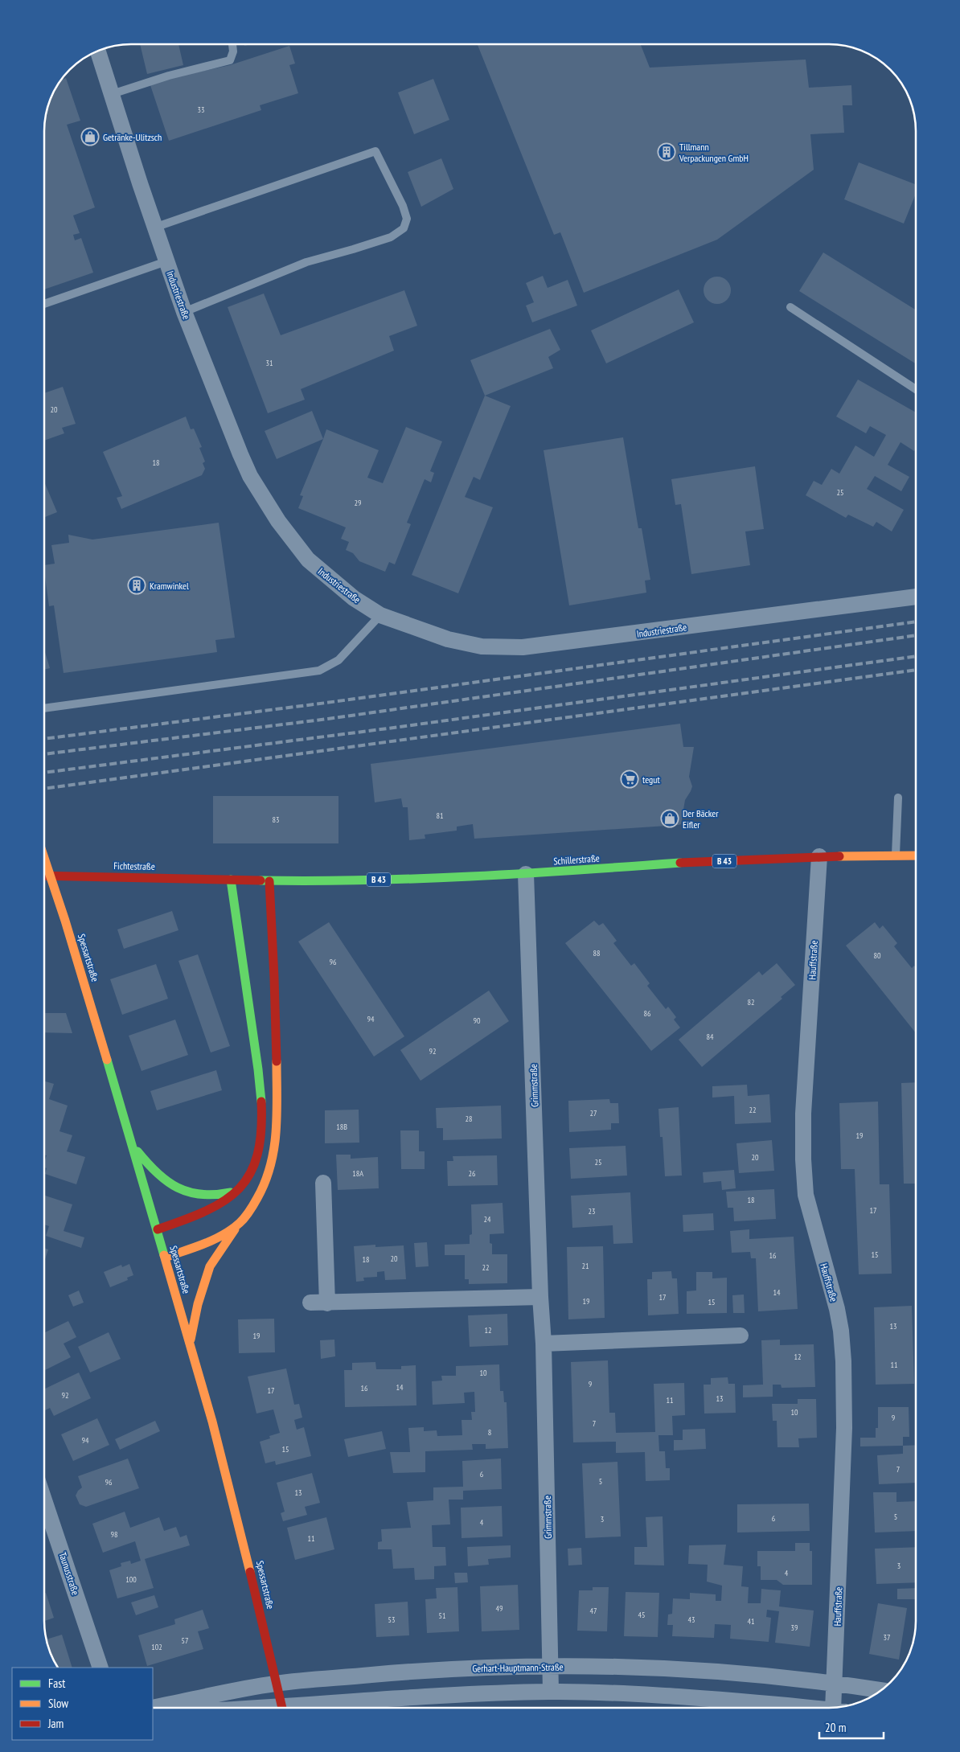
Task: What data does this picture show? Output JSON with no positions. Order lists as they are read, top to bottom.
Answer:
{
  "streets": {
    "main road": [
      "Schillerstraße",
      "B 43",
      "Fichtestraße",
      "Spessartstraße"
    ],
    "street": [
      "Industriestraße",
      "Hauffstraße",
      "Grimmstraße",
      "Taunusstraße",
      "Gerhart-Hauptmann-Straße"
    ]
  },
  "crossings": [
    ["Schillerstraße", "Fichtestraße"],
    ["Schillerstraße", "Hauffstraße"],
    ["Schillerstraße", "Grimmstraße"],
    ["Spessartstraße", "Gerhart-Hauptmann-Straße"],
    ["Hauffstraße", "Gerhart-Hauptmann-Straße"],
    ["Grimmstraße", "Gerhart-Hauptmann-Straße"]
  ],
  "places": {
    "shop": ["Getränke-Ulitzsch", "Der Bäcker Eifler"],
    "building": ["Tillmann Verpackungen GmbH", "Kramwinkel"],
    "supermarket": ["tegut"]
  },
  "house_numbers": [
    "33",
    "31",
    "20",
    "18",
    "25",
    "29",
    "81",
    "83",
    "88",
    "80",
    "96",
    "82",
    "86",
    "94",
    "90",
    "84",
    "92",
    "22",
    "27",
    "28",
    "18B",
    "19",
    "20",
    "25",
    "18A",
    "26",
    "18",
    "17",
    "23",
    "24",
    "15",
    "16",
    "20",
    "18",
    "21",
    "22",
    "14",
    "17",
    "19",
    "15",
    "13",
    "12",
    "19",
    "12",
    "11",
    "10",
    "9",
    "14",
    "16",
    "17",
    "92",
    "13",
    "11",
    "10",
    "9",
    "7",
    "8",
    "94",
    "15",
    "7",
    "6",
    "5",
    "96",
    "13",
    "5",
    "6",
    "3",
    "4",
    "98",
    "11",
    "3",
    "4",
    "100",
    "49",
    "47",
    "45",
    "51",
    "53",
    "43",
    "41",
    "39",
    "37",
    "57",
    "102"
  ],
  "legend": ["Fast", "Slow", "Jam"],
  "scale_bar": "20 m"
}
